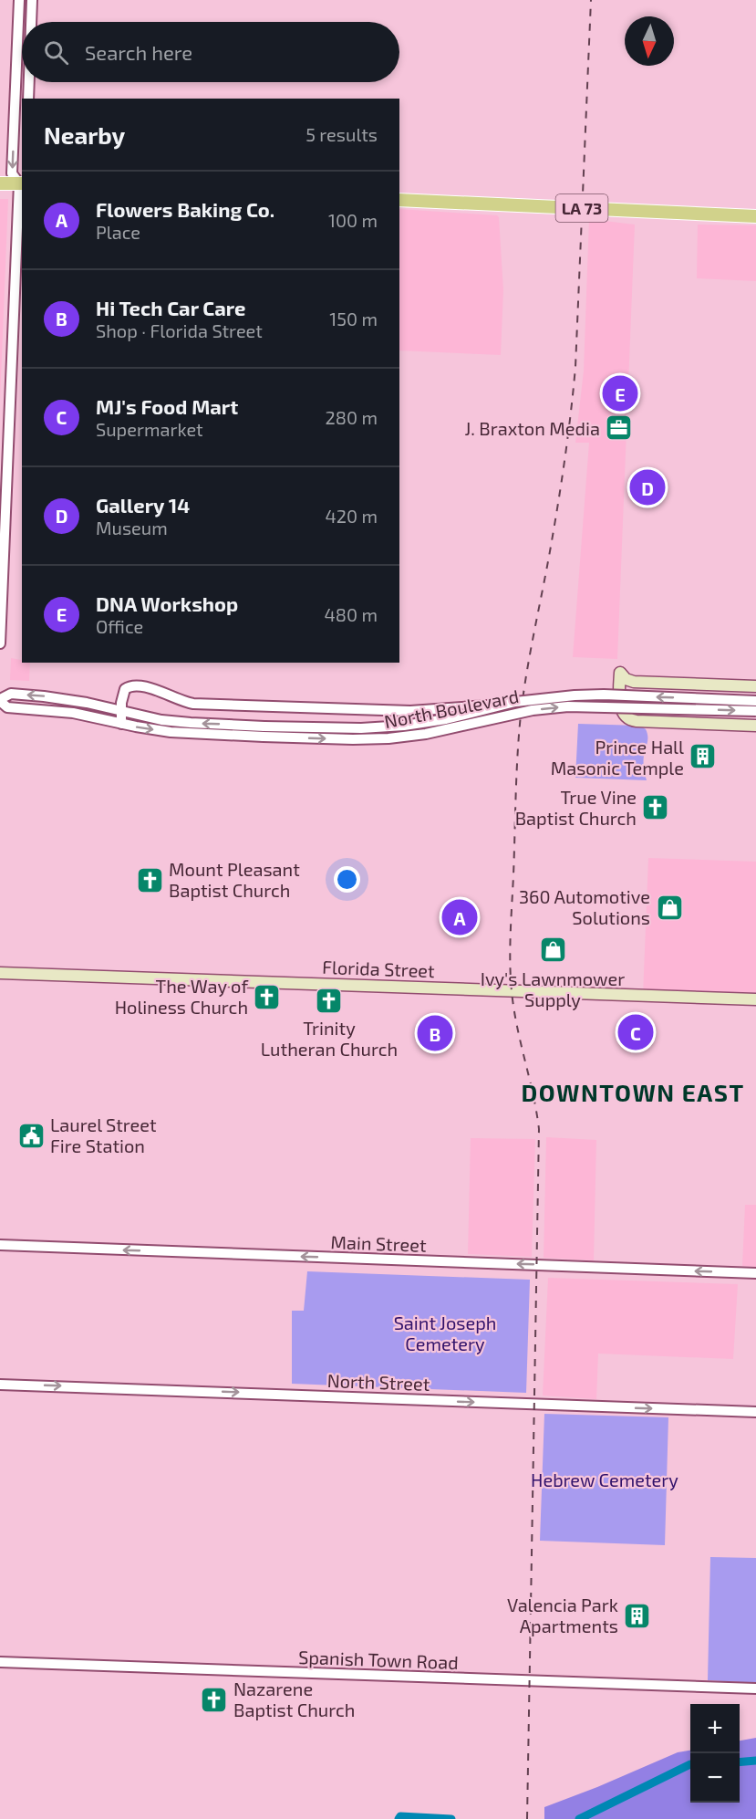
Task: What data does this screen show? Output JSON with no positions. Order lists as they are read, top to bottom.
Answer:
{
  "streets": {
    "main road": ["LA 73", "Florida Street"],
    "street": [
      "North Boulevard",
      "Main Street",
      "North Street",
      "Spanish Town Road"
    ]
  },
  "one_way": ["Main Street", "North Street"],
  "districts": ["DOWNTOWN EAST"],
  "parks": ["Saint Joseph Cemetery", "Hebrew Cemetery"],
  "places": {
    "office": ["J. Braxton Media"],
    "building": ["Prince Hall Masonic Temple", "Valencia Park Apartments"],
    "church": [
      "True Vine Baptist Church",
      "Mount Pleasant Baptist Church",
      "The Way of Holiness Church",
      "Trinity Lutheran Church",
      "Nazarene Baptist Church"
    ],
    "shop": ["360 Automotive Solutions", "Ivy's Lawnmower Supply"],
    "public building": ["Laurel Street Fire Station"]
  },
  "north": "bottom",
  "page": {
    "search": "Search here",
    "heading": ["Nearby", "5 results"],
    "list": [
      {
        "mark": "A",
        "name": "Flowers Baking Co.",
        "note": "Place",
        "value": "100 m"
      },
      {
        "mark": "B",
        "name": "Hi Tech Car Care",
        "note": "Shop · Florida Street",
        "value": "150 m"
      },
      {
        "mark": "C",
        "name": "MJ's Food Mart",
        "note": "Supermarket",
        "value": "280 m"
      },
      {
        "mark": "D",
        "name": "Gallery 14",
        "note": "Museum",
        "value": "420 m"
      },
      {
        "mark": "E",
        "name": "DNA Workshop",
        "note": "Office",
        "value": "480 m"
      }
    ],
    "pins": [
      "E",
      "D",
      "A",
      "C",
      "B"
    ],
    "map_buttons": ["+", "−"]
  }
}
